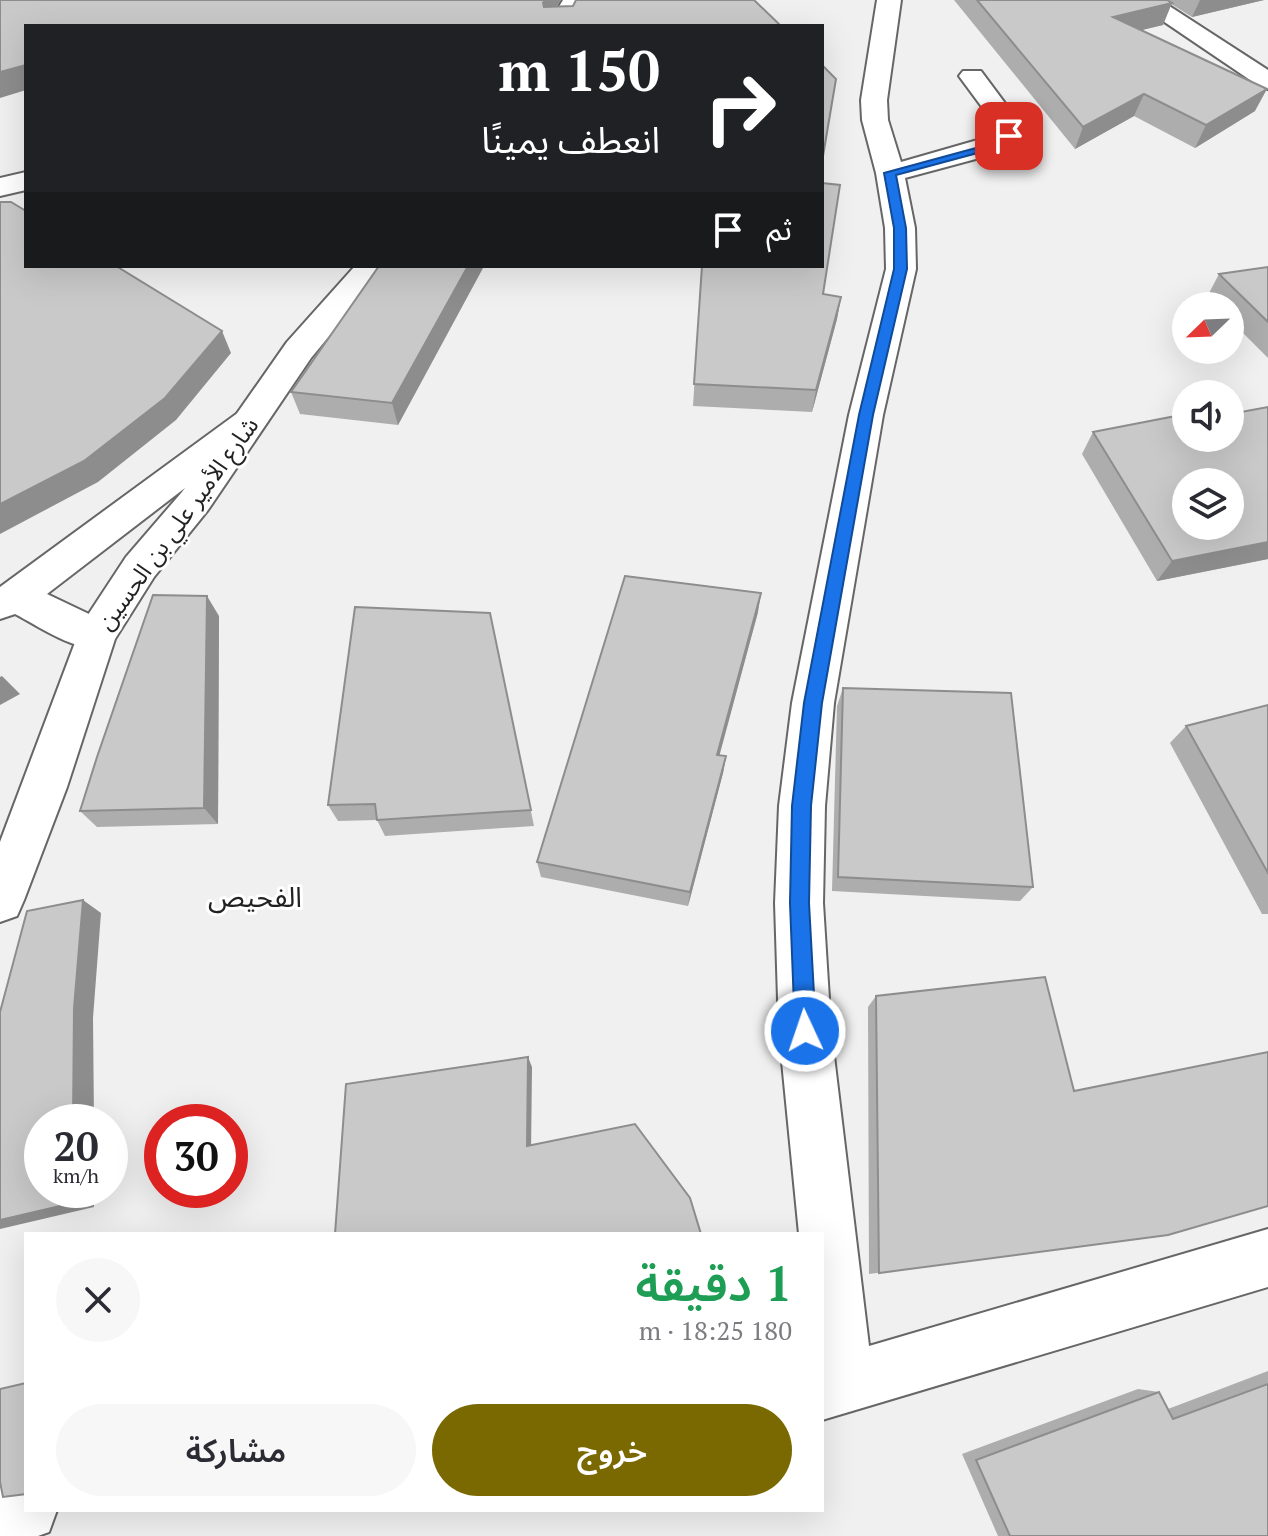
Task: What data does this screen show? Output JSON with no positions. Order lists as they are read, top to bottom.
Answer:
{
  "streets": {
    "street": ["شارع الأمير علي بن الحسين"]
  },
  "districts": ["الفحيص"],
  "north": "bottom left",
  "page": {
    "turn": ["150 m", "انعطف يمينًا"],
    "then": "ثم",
    "speed": "20 km/h",
    "limit": "30",
    "heading": ["1 دقيقة", "180 m · 18:25"],
    "buttons": ["خروج", "مشاركة"]
  }
}
